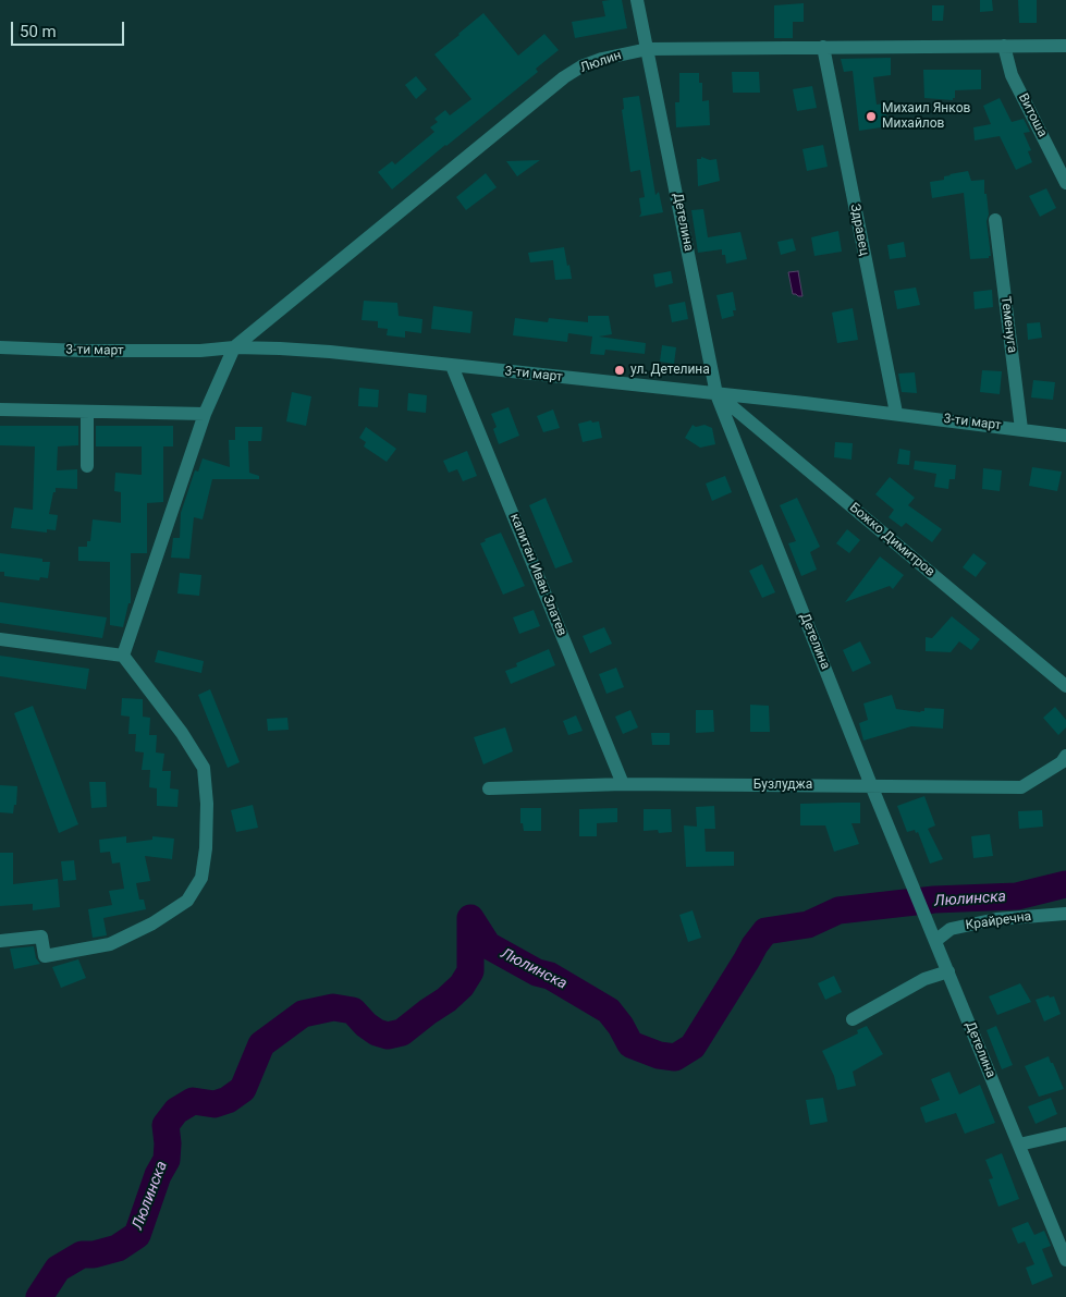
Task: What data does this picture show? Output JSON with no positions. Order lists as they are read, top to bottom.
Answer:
{
  "streets": {
    "street": [
      "Люлин",
      "Витоша",
      "Детелина",
      "Здравец",
      "Теменуга",
      "3-ти март",
      "Божко Димитров",
      "капитан Иван Златев",
      "Бузлуджа",
      "Крайречна"
    ]
  },
  "crossings": [
    ["Люлин", "Витоша"],
    ["Люлин", "Детелина"],
    ["Люлин", "Здравец"],
    ["Люлин", "3-ти март"],
    ["Детелина", "3-ти март"],
    ["Детелина", "Божко Димитров"],
    ["Детелина", "Бузлуджа"],
    ["Детелина", "Крайречна"],
    ["Здравец", "3-ти март"],
    ["Теменуга", "3-ти март"],
    ["3-ти март", "Божко Димитров"],
    ["3-ти март", "капитан Иван Златев"],
    ["капитан Иван Златев", "Бузлуджа"]
  ],
  "water": ["Люлинска"],
  "places": ["Михаил Янков Михайлов", "ул. Детелина"],
  "scale_bar": "50 m"
}
